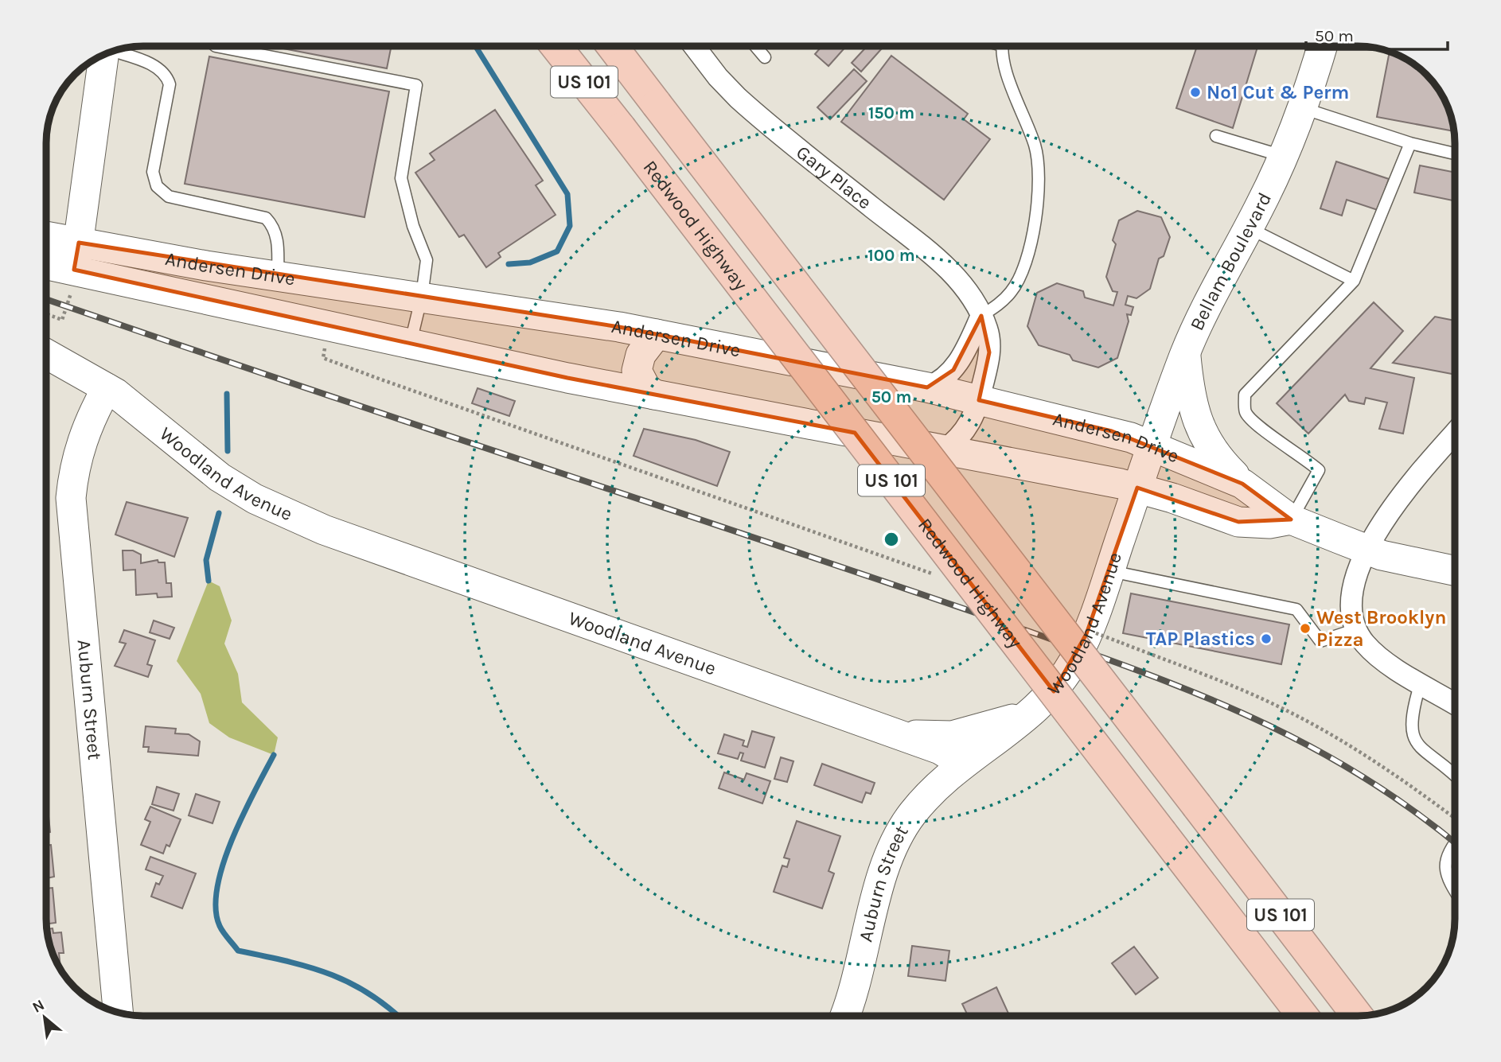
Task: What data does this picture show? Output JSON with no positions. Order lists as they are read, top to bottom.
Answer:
{
  "streets": {
    "highway": ["US 101", "Redwood Highway"],
    "main road": [
      "Bellam Boulevard",
      "Andersen Drive",
      "Woodland Avenue",
      "Auburn Street"
    ],
    "street": ["Gary Place"]
  },
  "crossings": [
    ["Gary Place", "Andersen Drive"],
    ["Bellam Boulevard", "Andersen Drive"],
    ["Bellam Boulevard", "Woodland Avenue"],
    ["Andersen Drive", "Woodland Avenue"],
    ["Woodland Avenue", "Auburn Street"]
  ],
  "places": ["No1 Cut & Perm", "West Brooklyn Pizza", "TAP Plastics"],
  "scale_bar": "50 m",
  "north": "top left",
  "rings": ["150 m", "100 m", "50 m"]
}
